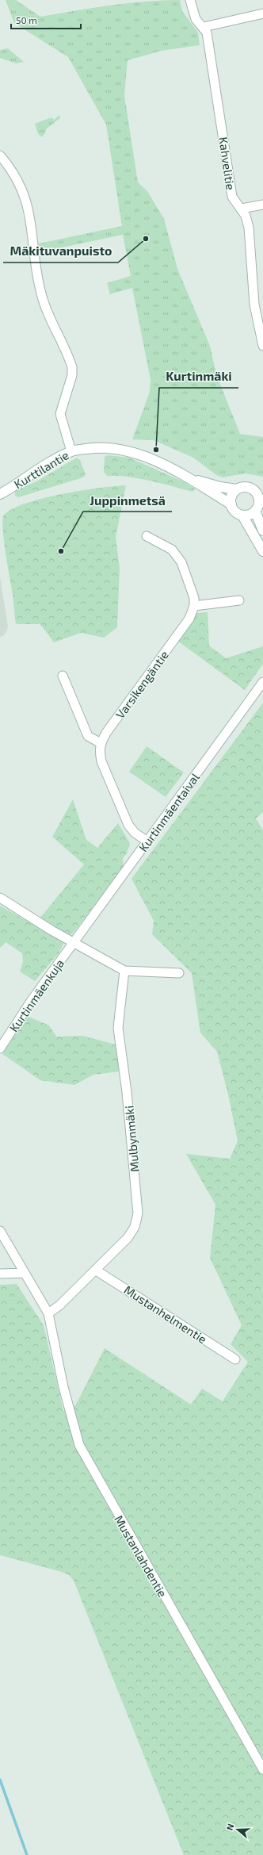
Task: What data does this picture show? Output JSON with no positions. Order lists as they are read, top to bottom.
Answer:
{
  "streets": {
    "street": [
      "Kahvelitie",
      "Kurttilantie",
      "Varsikengäntie",
      "Kurtinmäentaival",
      "Kurtinmäenkuja",
      "Mulbynmäki",
      "Mustanhelmentie",
      "Mustanlahdentie"
    ]
  },
  "crossings": [
    ["Kurtinmäentaival", "Kurtinmäenkuja"],
    ["Mulbynmäki", "Mustanhelmentie"],
    ["Mulbynmäki", "Mustanlahdentie"]
  ],
  "places": ["Mäkituvanpuisto", "Kurtinmäki", "Juppinmetsä"],
  "scale_bar": "50 m",
  "north": "left"
}
